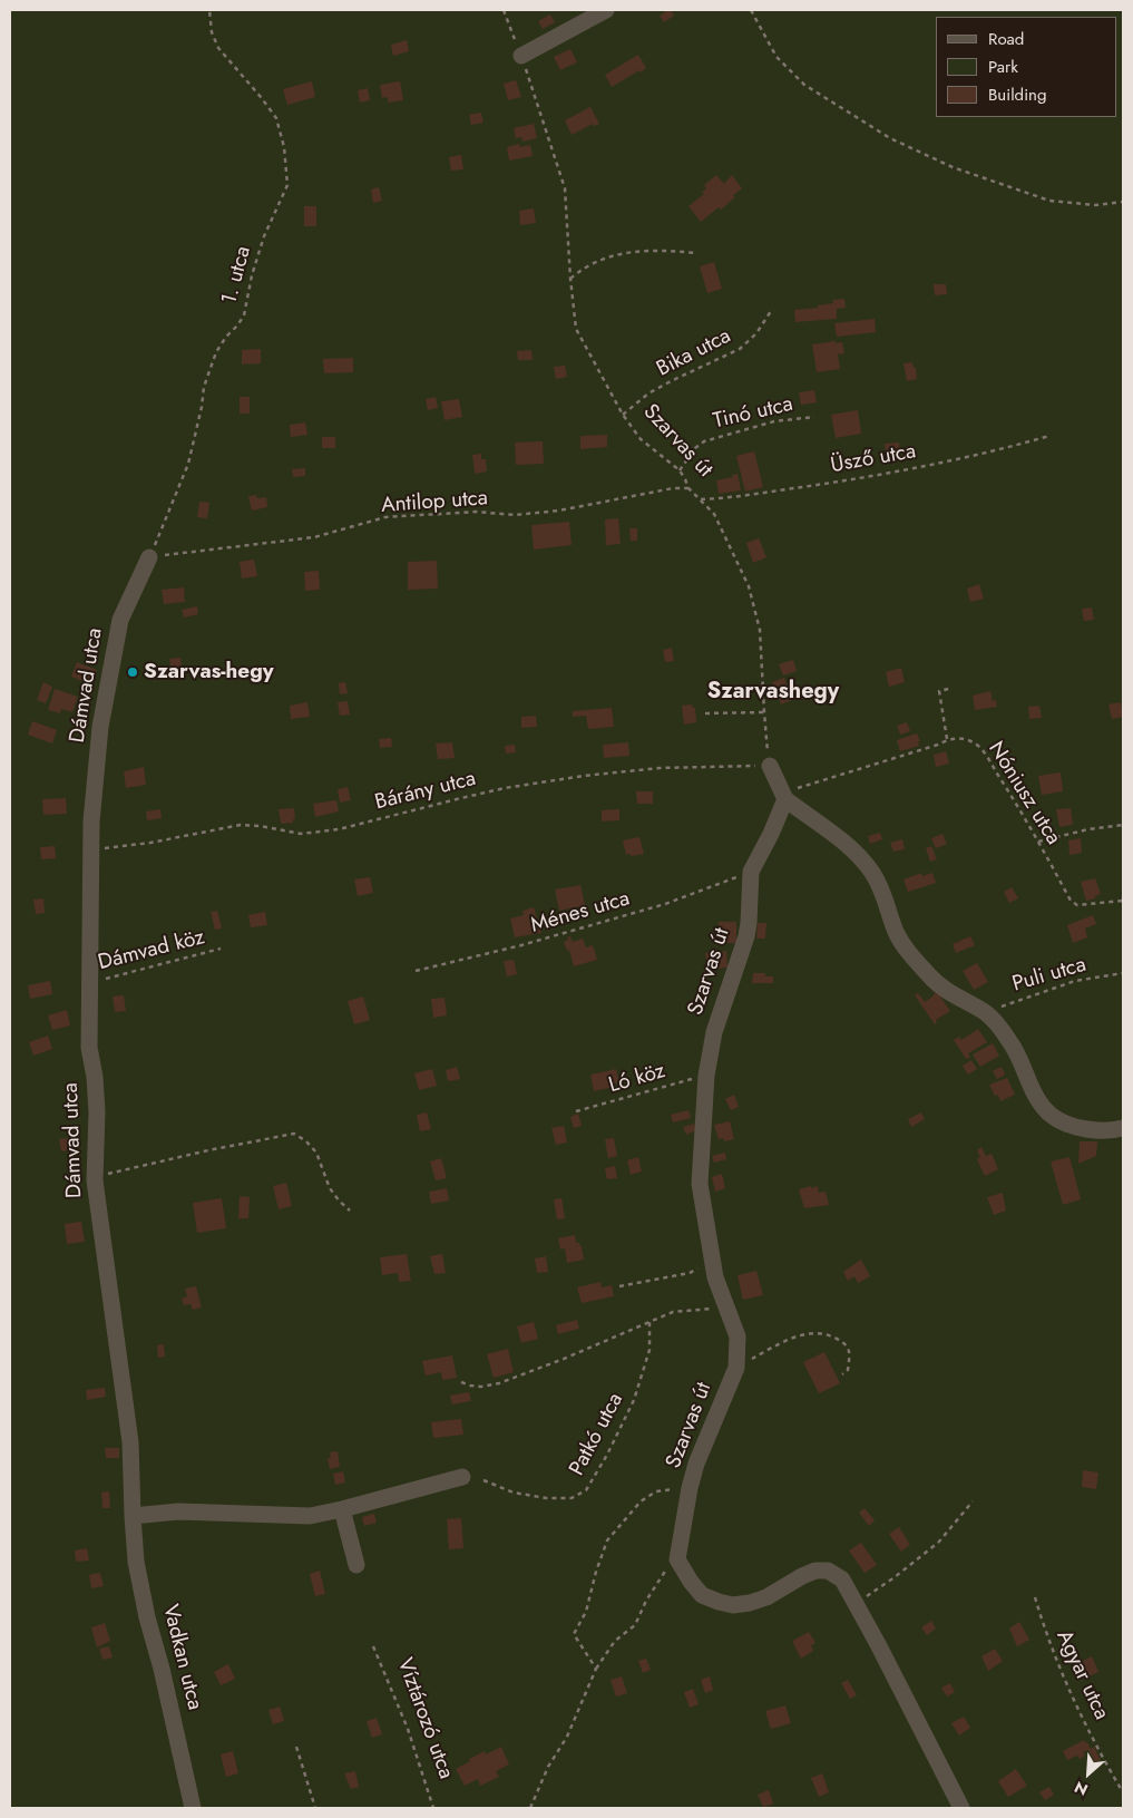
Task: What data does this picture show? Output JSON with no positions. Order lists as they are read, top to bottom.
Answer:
{
  "streets": {
    "street": ["Szarvas út", "Dámvad utca", "Vadkan utca"],
    "path": [
      "1. utca",
      "Bika utca",
      "Tinó utca",
      "Üsző utca",
      "Antilop utca",
      "Bárány utca",
      "Nóniusz utca",
      "Ménes utca",
      "Dámvad köz",
      "Puli utca",
      "Ló köz",
      "Patkó utca",
      "Agyar utca",
      "Víztározó utca"
    ]
  },
  "crossings": [
    ["1. utca", "Antilop utca"],
    ["1. utca", "Dámvad utca"],
    ["Bika utca", "Szarvas út"],
    ["Tinó utca", "Szarvas út"],
    ["Szarvas út", "Üsző utca"],
    ["Szarvas út", "Antilop utca"],
    ["Szarvas út", "Bárány utca"],
    ["Szarvas út", "Ménes utca"],
    ["Szarvas út", "Ló köz"],
    ["Antilop utca", "Dámvad utca"],
    ["Dámvad utca", "Bárány utca"],
    ["Dámvad utca", "Dámvad köz"],
    ["Dámvad utca", "Vadkan utca"]
  ],
  "districts": ["Szarvashegy"],
  "places": ["Szarvas-hegy"],
  "legend": ["Road", "Park", "Building"],
  "north": "bottom left"
}
